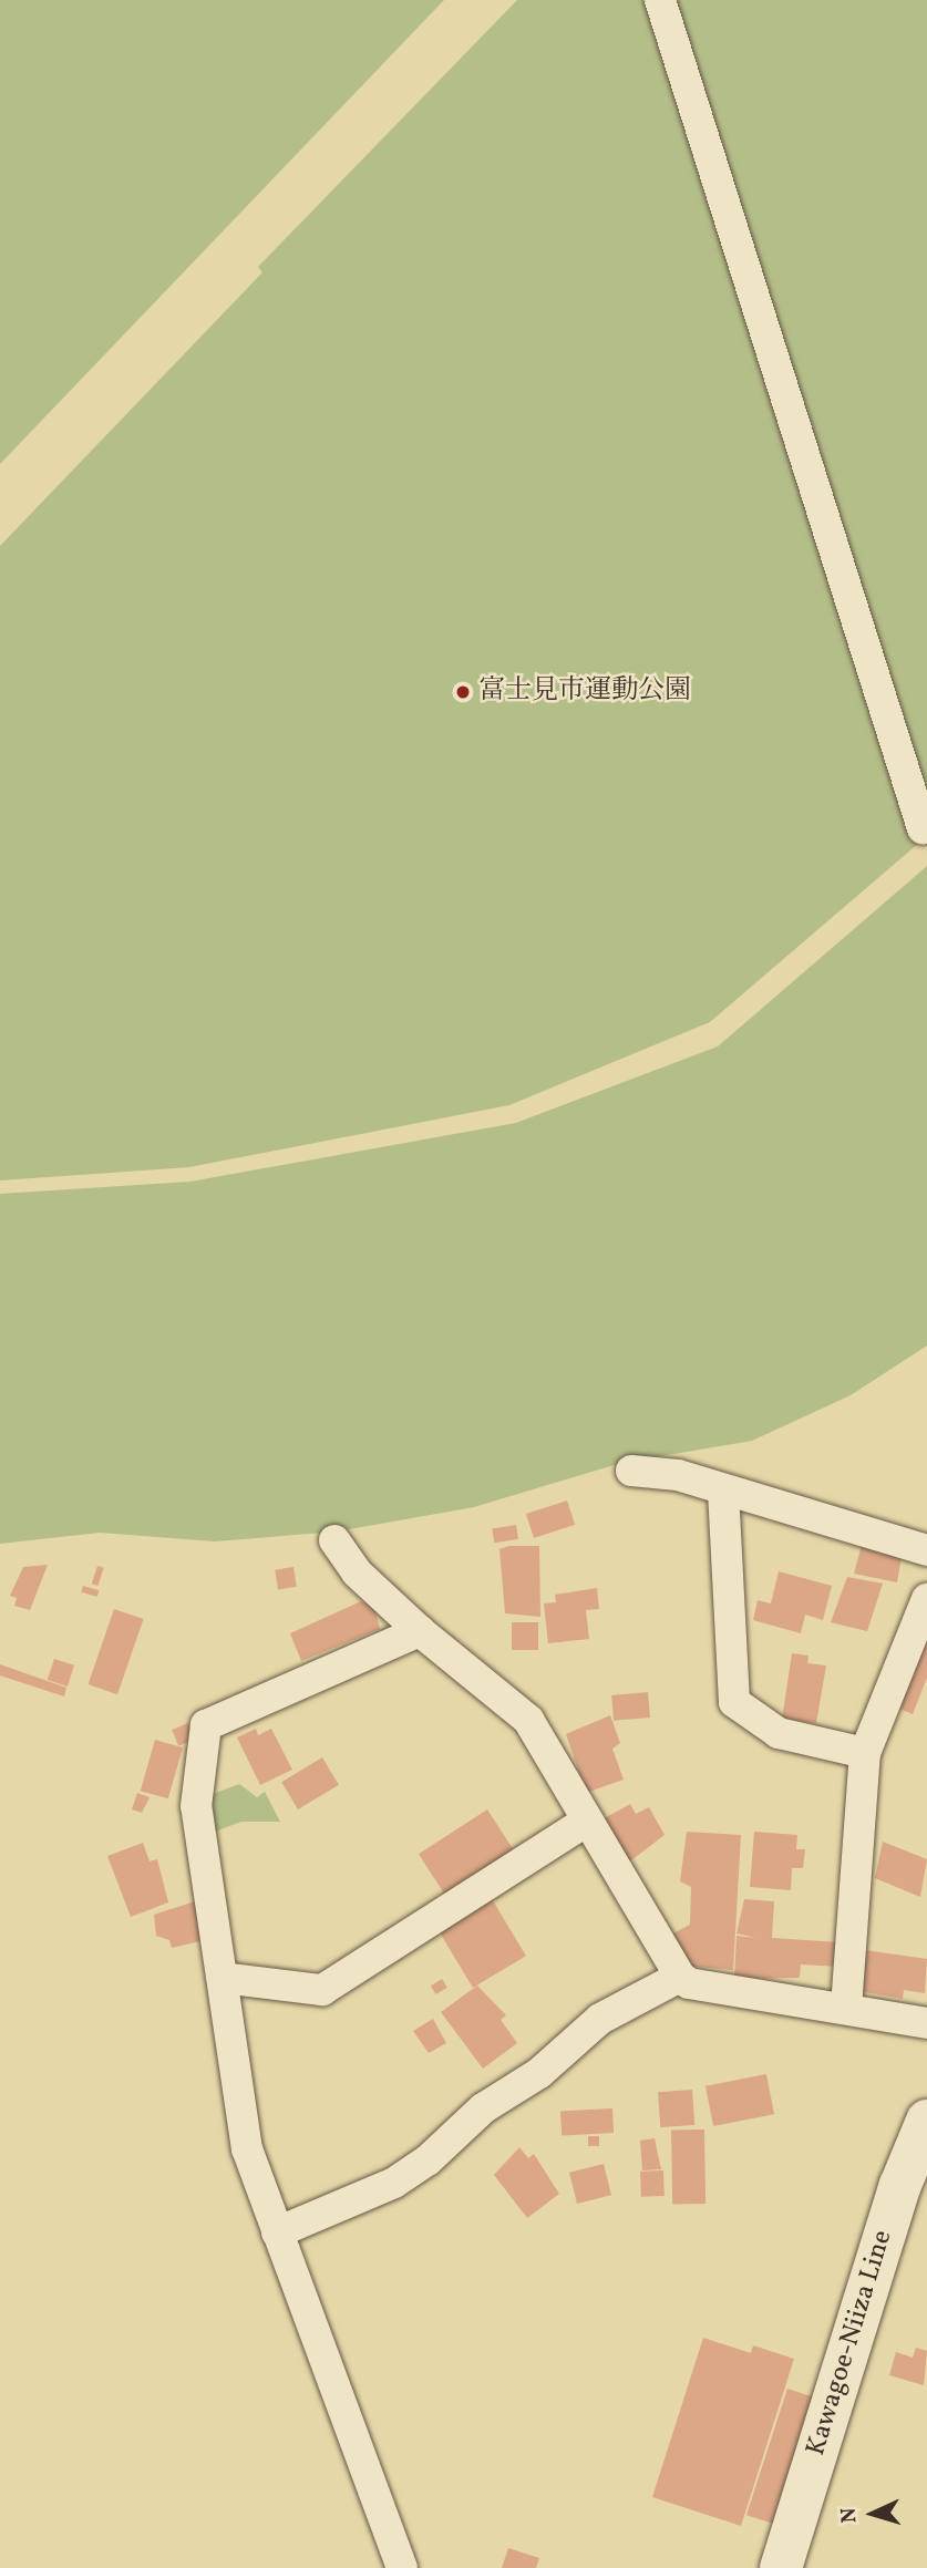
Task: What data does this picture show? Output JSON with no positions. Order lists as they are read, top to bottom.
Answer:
{
  "streets": {
    "main road": ["Kawagoe-Niiza Line"]
  },
  "places": ["富士見市運動公園"],
  "north": "left"
}
